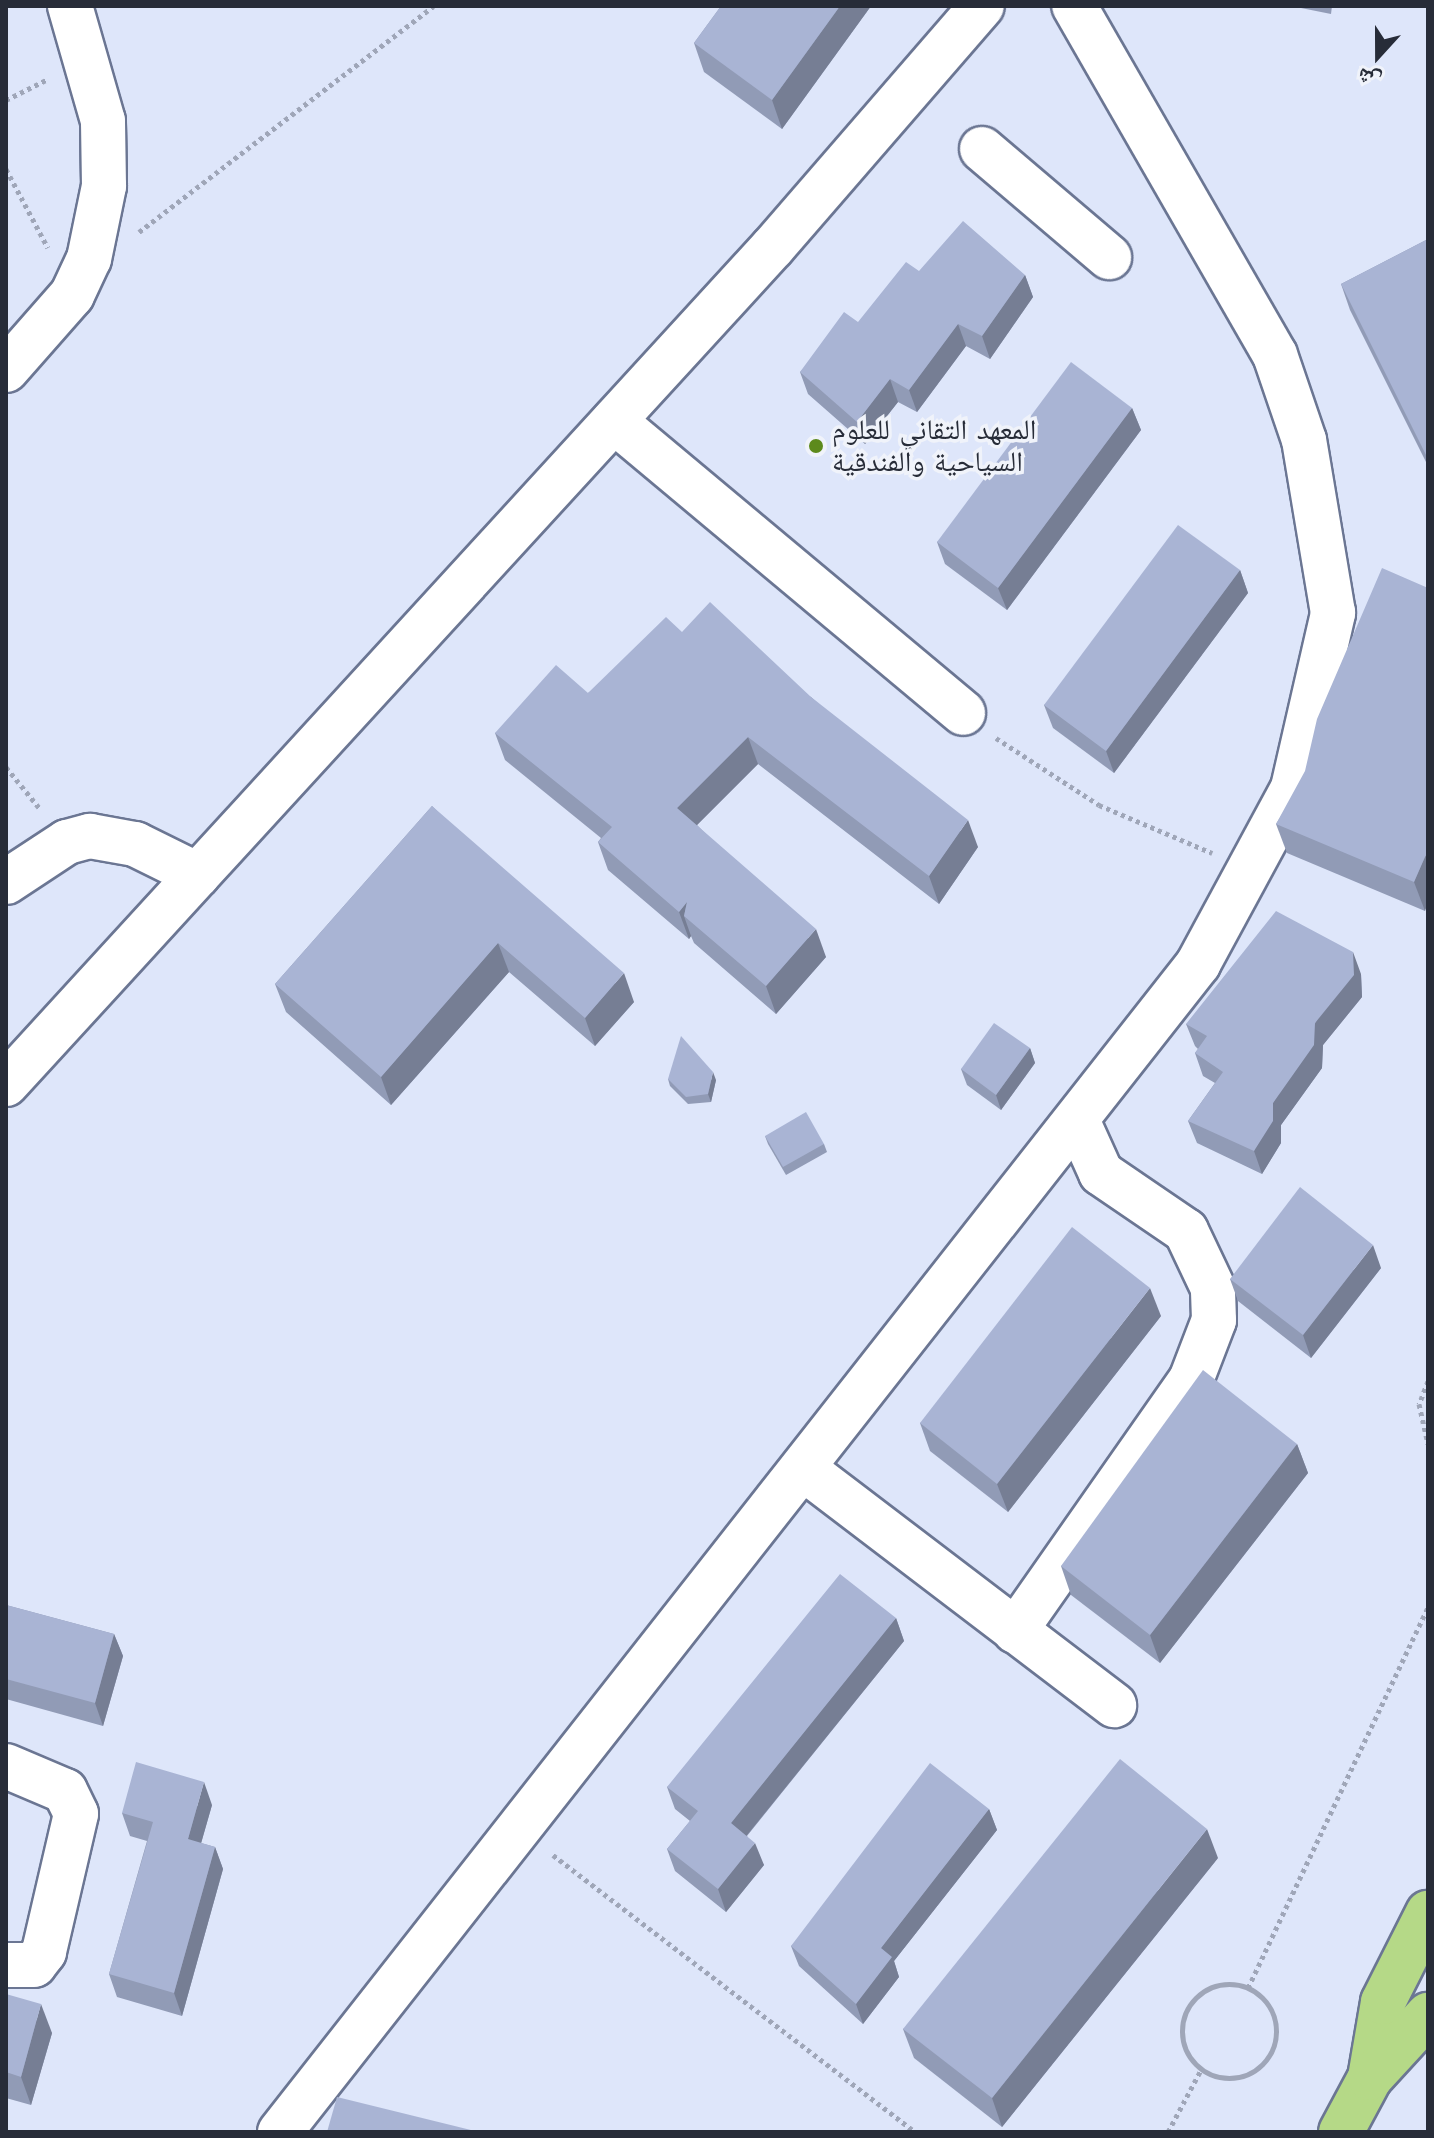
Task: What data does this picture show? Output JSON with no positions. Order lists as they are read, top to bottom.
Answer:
{
  "places": ["المعهد التقاني للعلوم السياحية والفندقية"],
  "north": "bottom"
}
